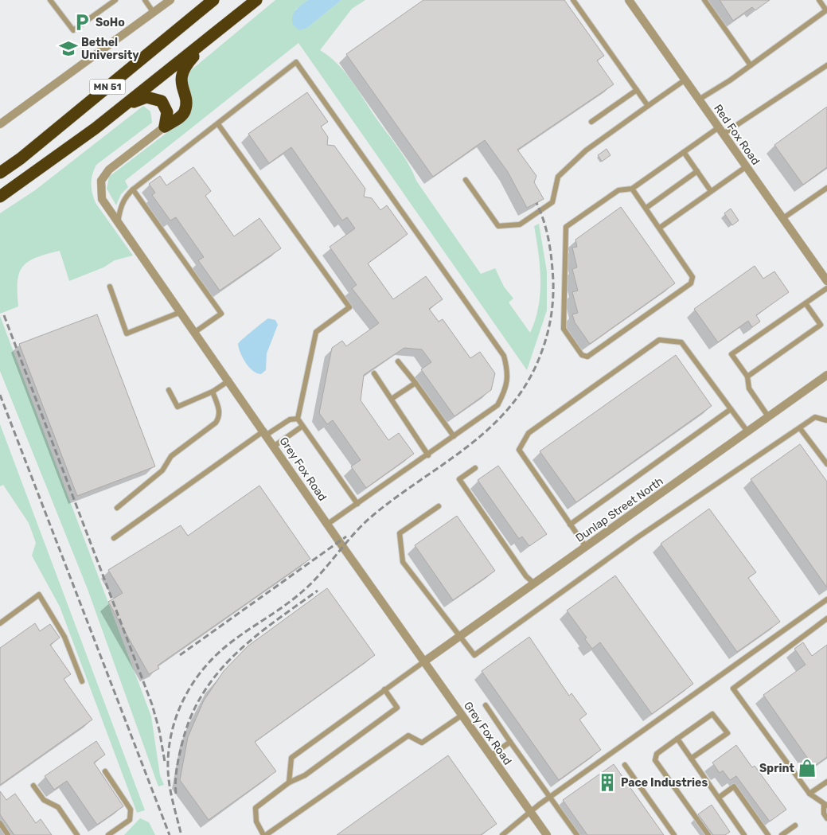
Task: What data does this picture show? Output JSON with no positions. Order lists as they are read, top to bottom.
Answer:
{
  "streets": {
    "highway": ["MN 51"],
    "street": ["Red Fox Road", "Grey Fox Road", "Dunlap Street North"]
  },
  "crossings": [
    ["Grey Fox Road", "Dunlap Street North"]
  ],
  "places": {
    "parking": ["SoHo"],
    "school or university": ["Bethel University"],
    "shop": ["Sprint"],
    "building": ["Pace Industries"]
  }
}
